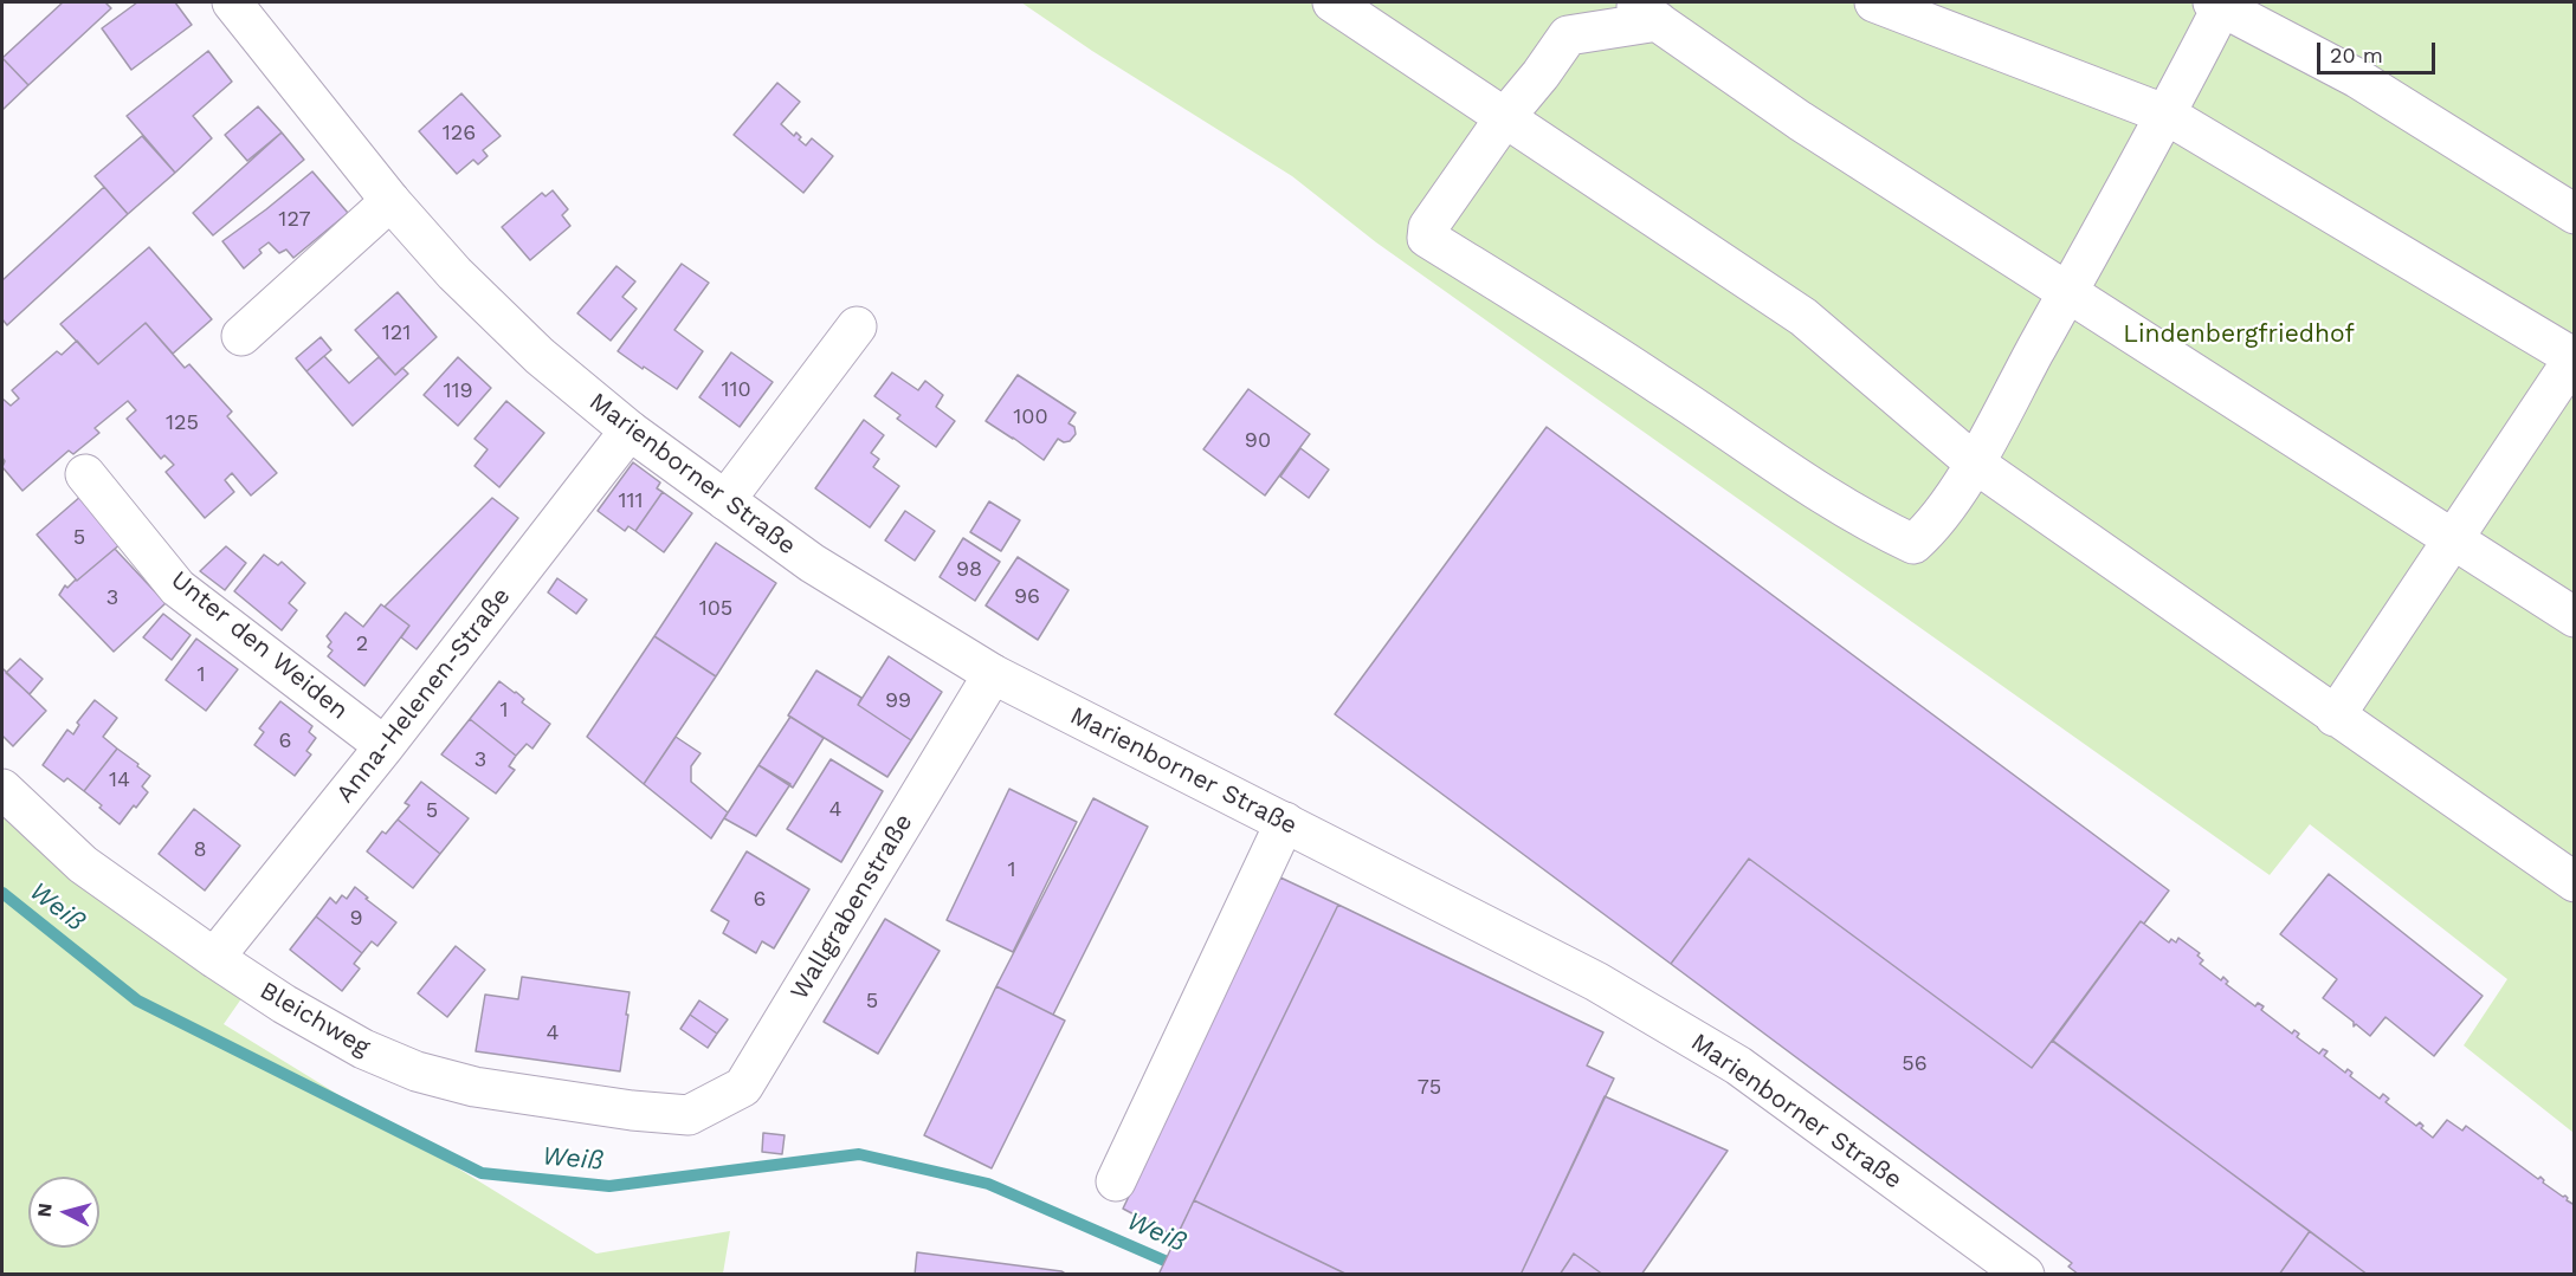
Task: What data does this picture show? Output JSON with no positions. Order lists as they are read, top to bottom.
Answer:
{
  "streets": {
    "street": [
      "Marienborner Straße",
      "Unter den Weiden",
      "Anna-Helenen-Straße",
      "Wallgrabenstraße",
      "Bleichweg"
    ]
  },
  "crossings": [
    ["Marienborner Straße", "Anna-Helenen-Straße"],
    ["Marienborner Straße", "Wallgrabenstraße"],
    ["Unter den Weiden", "Anna-Helenen-Straße"],
    ["Anna-Helenen-Straße", "Bleichweg"],
    ["Wallgrabenstraße", "Bleichweg"]
  ],
  "water": ["Weiß"],
  "parks": ["Lindenbergfriedhof"],
  "house_numbers": [
    "126",
    "127",
    "121",
    "110",
    "119",
    "100",
    "125",
    "90",
    "111",
    "5",
    "98",
    "96",
    "3",
    "105",
    "2",
    "1",
    "99",
    "1",
    "6",
    "3",
    "14",
    "4",
    "5",
    "8",
    "1",
    "6",
    "9",
    "5",
    "4",
    "56",
    "75"
  ],
  "scale_bar": "20 m",
  "north": "left"
}
